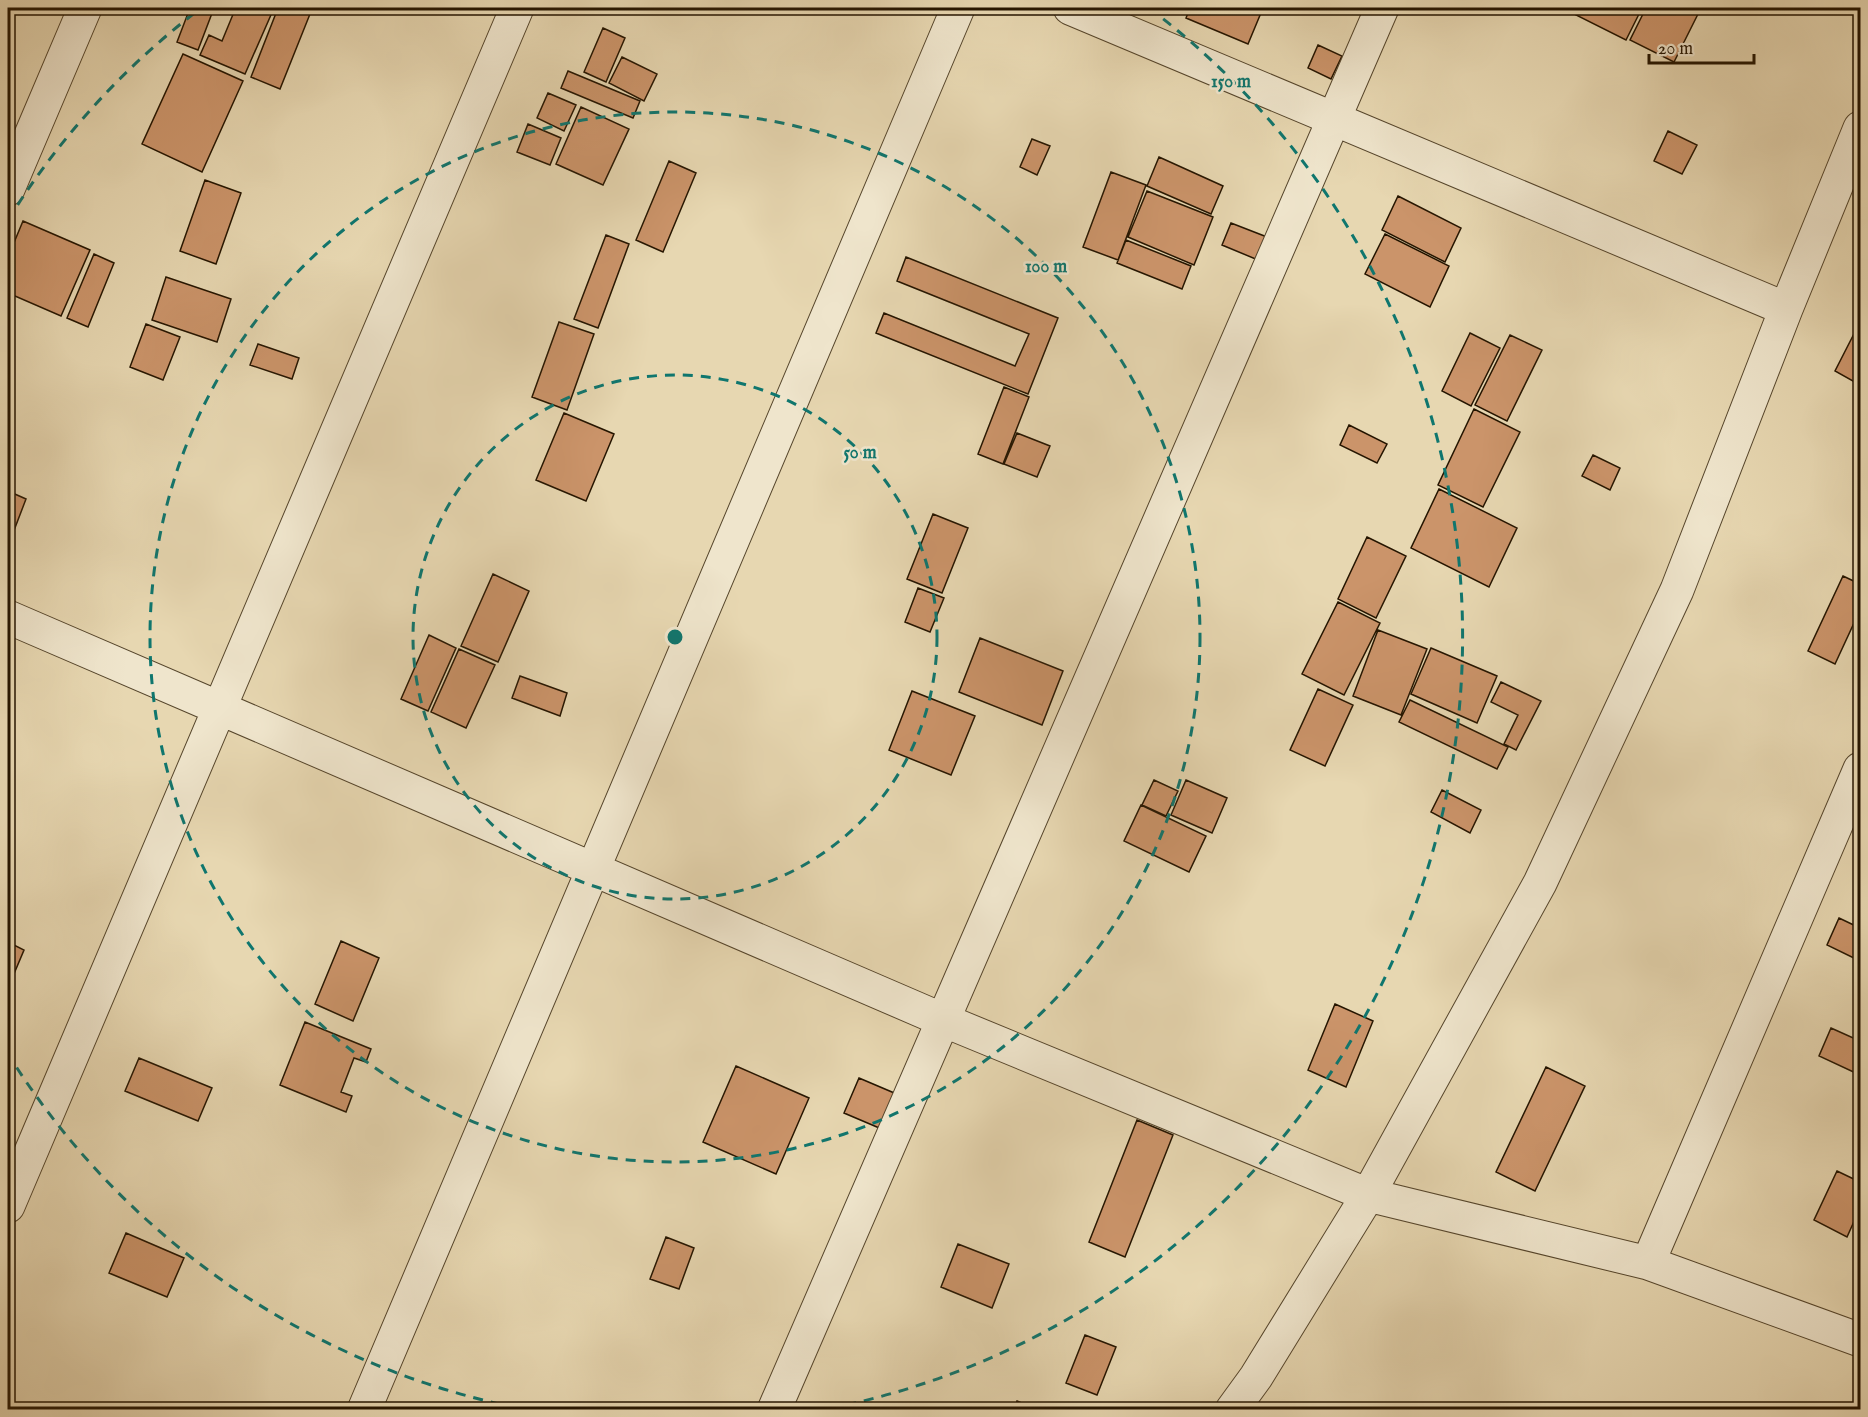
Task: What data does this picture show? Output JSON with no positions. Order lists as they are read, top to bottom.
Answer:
{
  "scale_bar": "20 m",
  "rings": ["150 m", "100 m", "50 m"]
}
